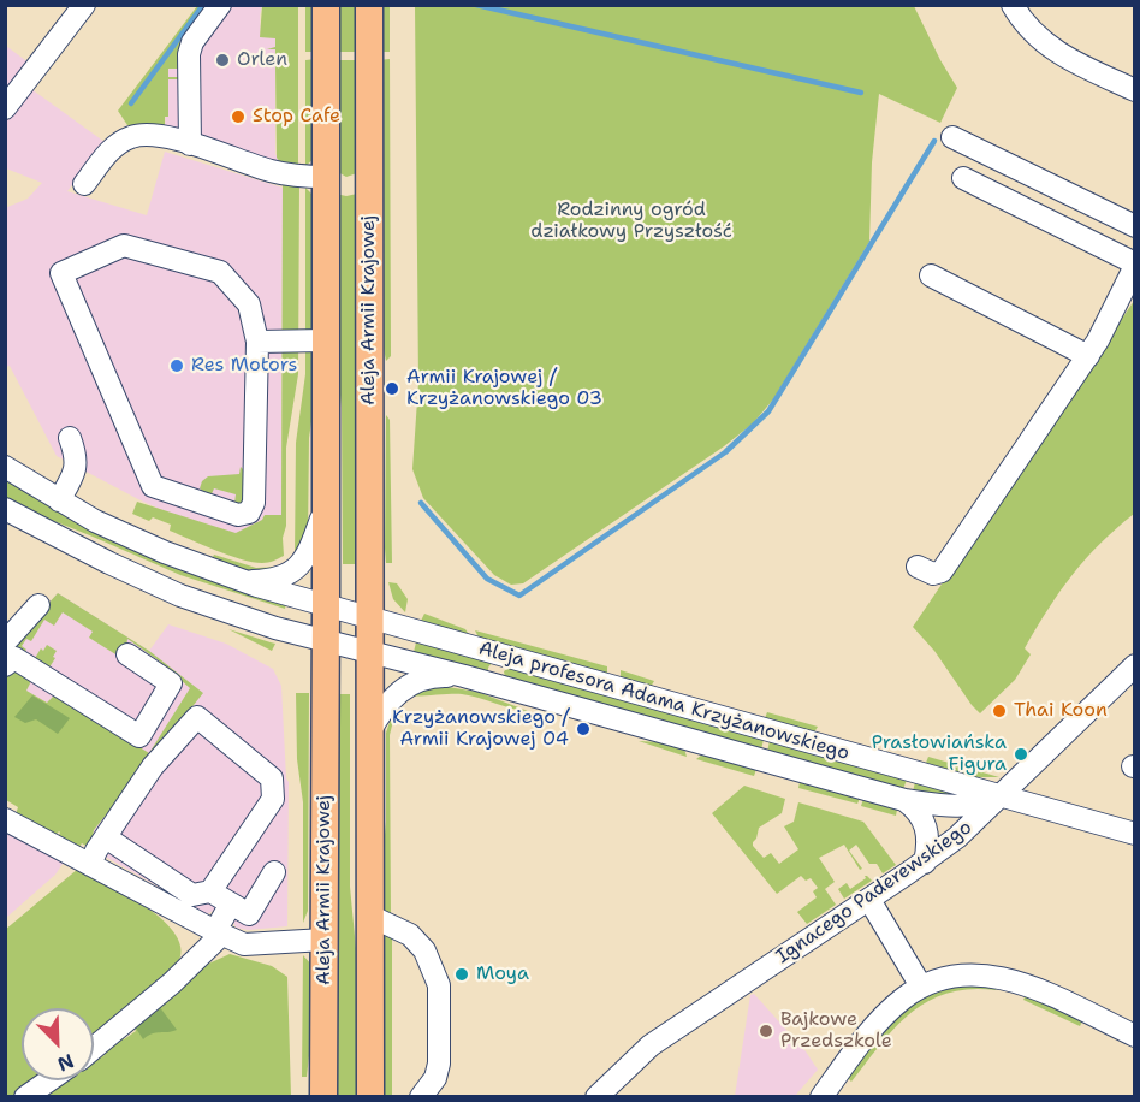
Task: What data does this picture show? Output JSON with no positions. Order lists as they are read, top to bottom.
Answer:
{
  "streets": {
    "main road": ["Aleja Armii Krajowej"],
    "street": ["Aleja profesora Adama Krzyżanowskiego", "Ignacego Paderewskiego"]
  },
  "crossings": [
    ["Aleja Armii Krajowej", "Aleja profesora Adama Krzyżanowskiego"],
    ["Aleja profesora Adama Krzyżanowskiego", "Ignacego Paderewskiego"]
  ],
  "parks": ["Rodzinny ogród działkowy Przyszłość"],
  "places": [
    "Orlen",
    "Stop Cafe",
    "Res Motors",
    "Armii Krajowej / Krzyżanowskiego 03",
    "Thai Koon",
    "Krzyżanowskiego / Armii Krajowej 04",
    "Prasłowiańska Figura",
    "Moya",
    "Bajkowe Przedszkole"
  ],
  "north": "bottom right"
}
